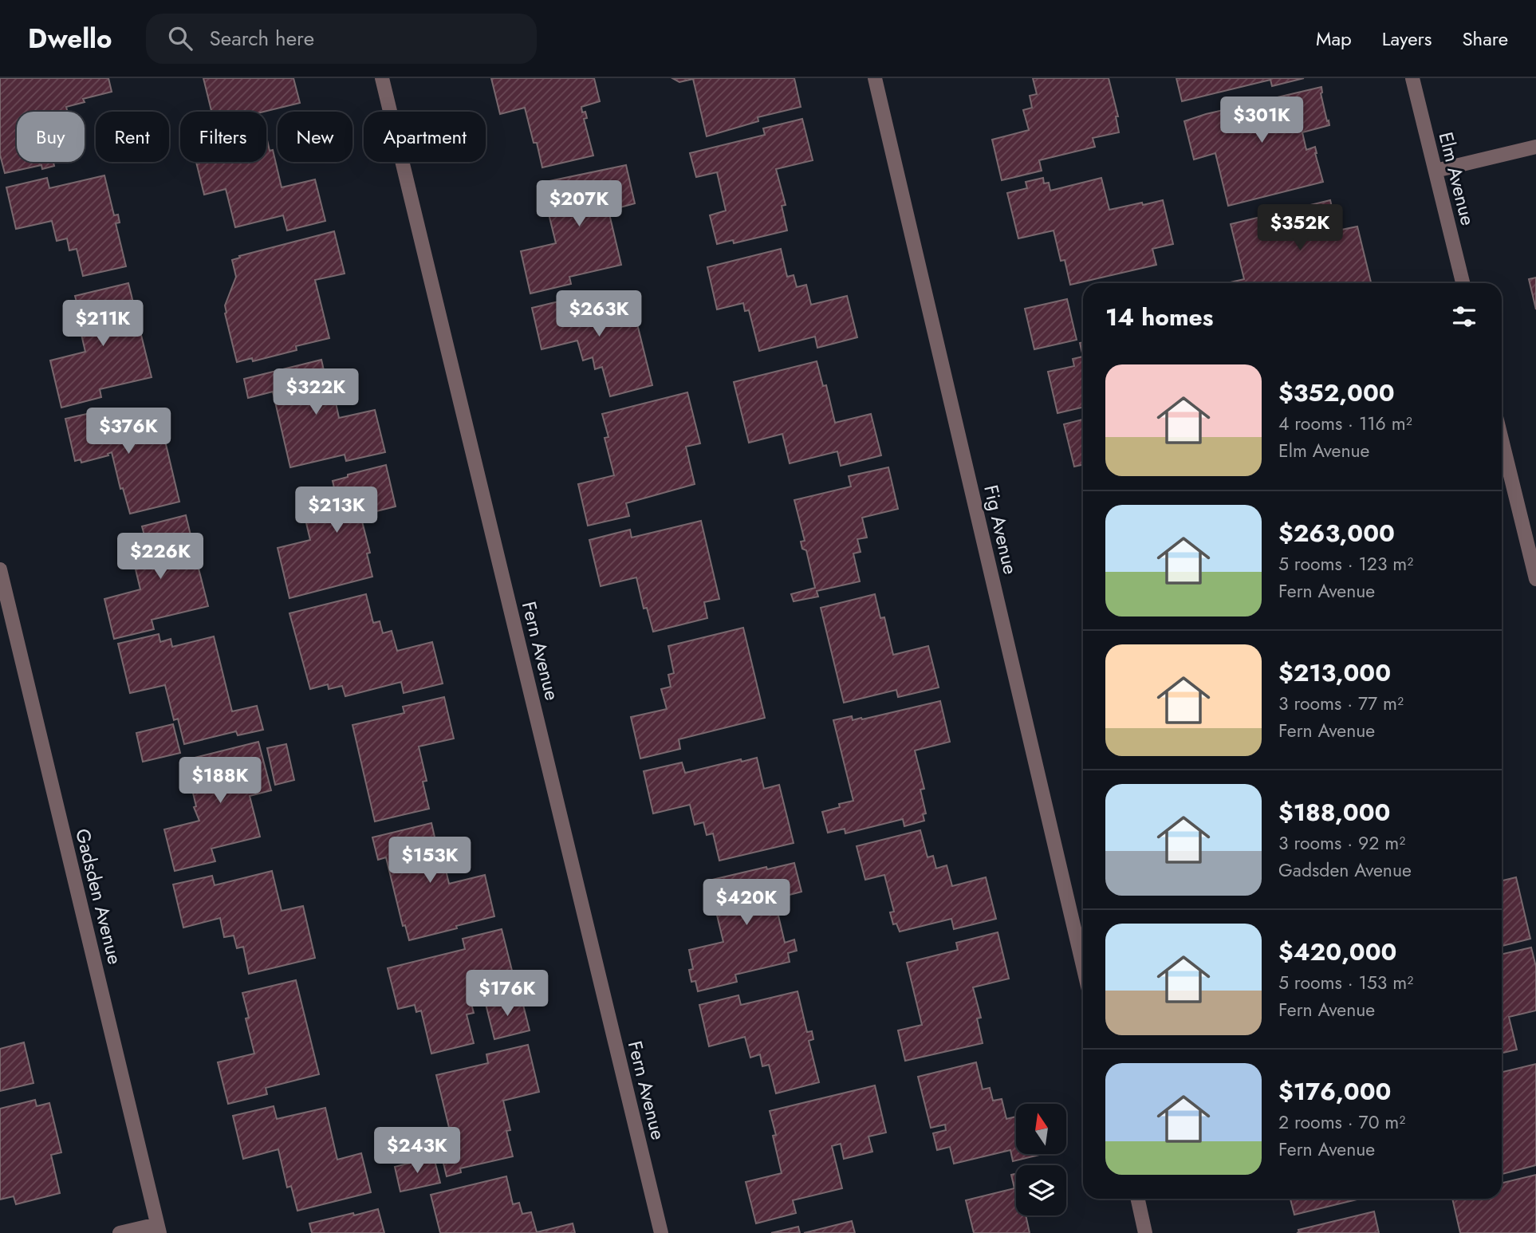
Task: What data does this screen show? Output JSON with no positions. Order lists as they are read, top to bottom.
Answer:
{
  "streets": {
    "street": [
      "Elm Avenue",
      "Fig Avenue",
      "Fern Avenue",
      "Gadsden Avenue"
    ]
  },
  "north": "top",
  "page": {
    "header": "Dwello",
    "search": "Search here",
    "nav": ["Map", "Layers", "Share"],
    "price": [
      "$301K",
      "$207K",
      "$352K",
      "$263K",
      "$211K",
      "$322K",
      "$376K",
      "$213K",
      "$226K",
      "$188K",
      "$153K",
      "$420K",
      "$176K",
      "$243K"
    ],
    "chip": [
      "Buy",
      "Rent",
      "Filters",
      "New",
      "Apartment"
    ],
    "heading": "14 homes",
    "list": [
      {
        "name": "$352,000",
        "note": "4 rooms · 116 m² · Elm Avenue"
      },
      {
        "name": "$263,000",
        "note": "5 rooms · 123 m² · Fern Avenue"
      },
      {
        "name": "$213,000",
        "note": "3 rooms · 77 m² · Fern Avenue"
      },
      {
        "name": "$188,000",
        "note": "3 rooms · 92 m² · Gadsden Avenue"
      },
      {
        "name": "$420,000",
        "note": "5 rooms · 153 m² · Fern Avenue"
      },
      {
        "name": "$176,000",
        "note": "2 rooms · 70 m² · Fern Avenue"
      }
    ]
  }
}
